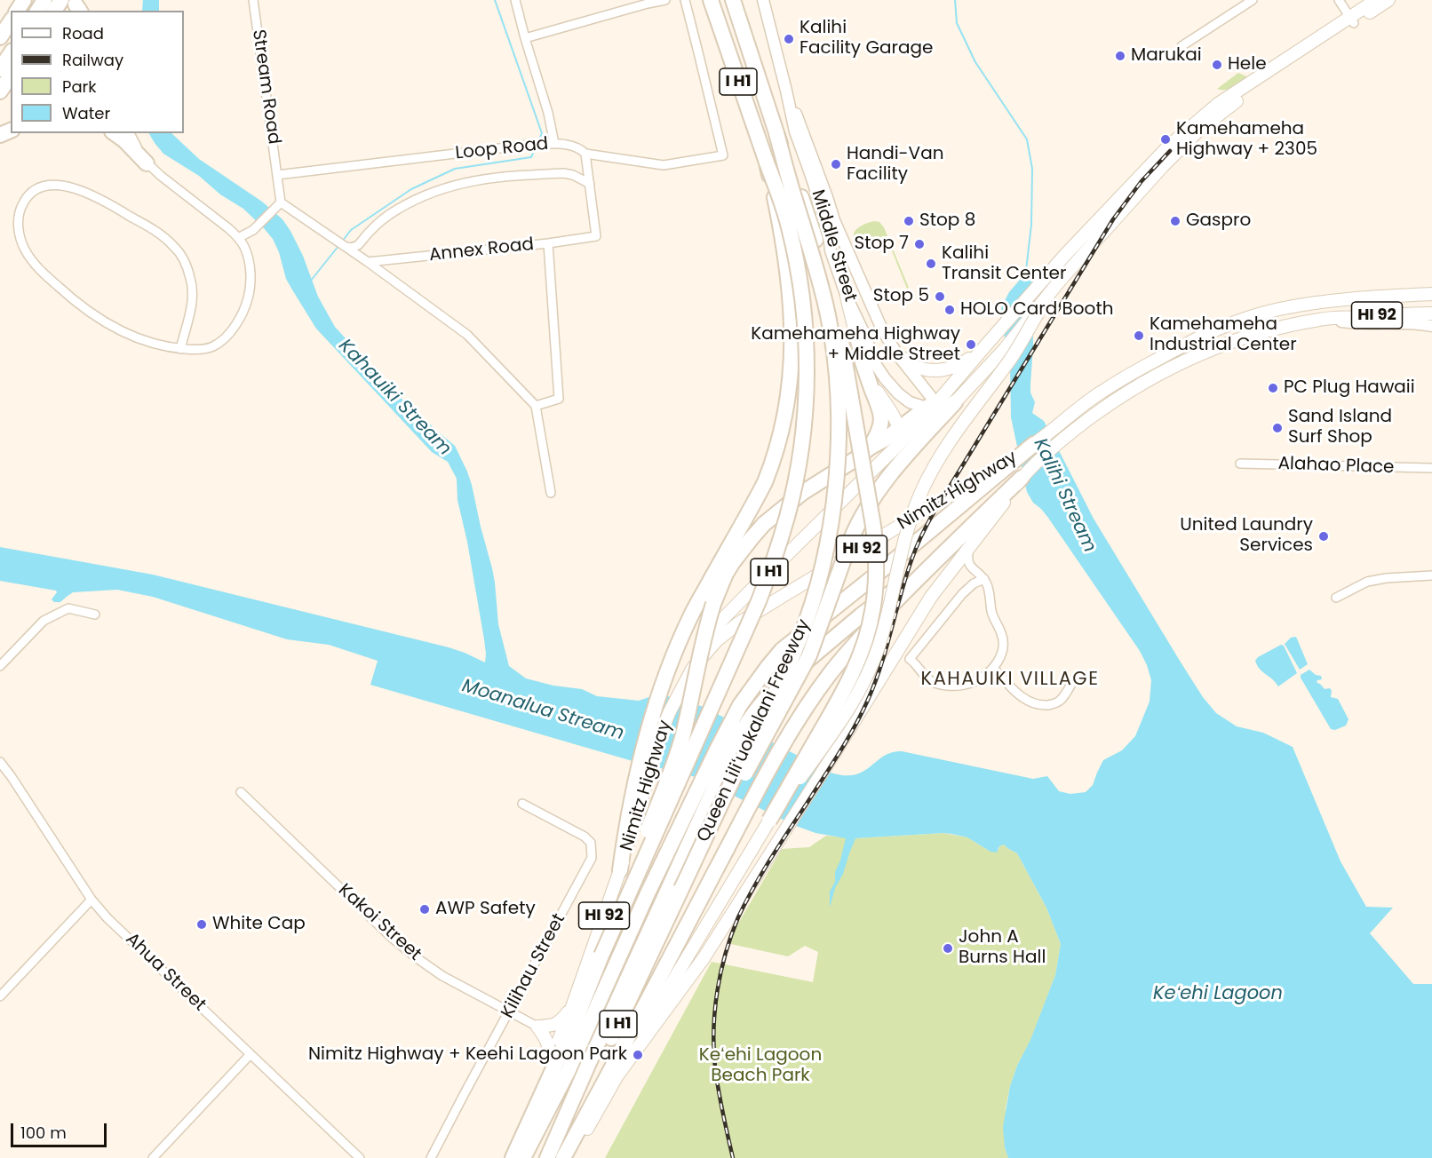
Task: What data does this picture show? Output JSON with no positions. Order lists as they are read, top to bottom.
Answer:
{
  "streets": {
    "highway": ["I H1", "Queen Liliʻuokalani Freeway"],
    "main road": ["Middle Street", "HI 92", "Nimitz Highway"],
    "street": [
      "Stream Road",
      "Loop Road",
      "Annex Road",
      "Alahao Place",
      "Kakoi Street",
      "Kilihau Street",
      "Ahua Street"
    ]
  },
  "crossings": [
    ["Stream Road", "Loop Road"],
    ["Kakoi Street", "Kilihau Street"]
  ],
  "districts": ["KAHAUIKI VILLAGE"],
  "water": [
    "Kahauiki Stream",
    "Kalihi Stream",
    "Moanalua Stream",
    "Keʻehi Lagoon"
  ],
  "parks": ["Keʻehi Lagoon Beach Park"],
  "places": [
    "Kalihi Facility Garage",
    "Marukai",
    "Hele",
    "Kamehameha Highway + 2305",
    "Handi-Van Facility",
    "Stop 8",
    "Gaspro",
    "Stop 7",
    "Kalihi Transit Center",
    "Stop 5",
    "HOLO Card Booth",
    "Kamehameha Industrial Center",
    "Kamehameha Highway + Middle Street",
    "PC Plug Hawaii",
    "Sand Island Surf Shop",
    "United Laundry Services",
    "AWP Safety",
    "White Cap",
    "John A Burns Hall",
    "Nimitz Highway + Keehi Lagoon Park"
  ],
  "legend": [
    "Road",
    "Railway",
    "Park",
    "Water"
  ],
  "scale_bar": "100 m"
}
